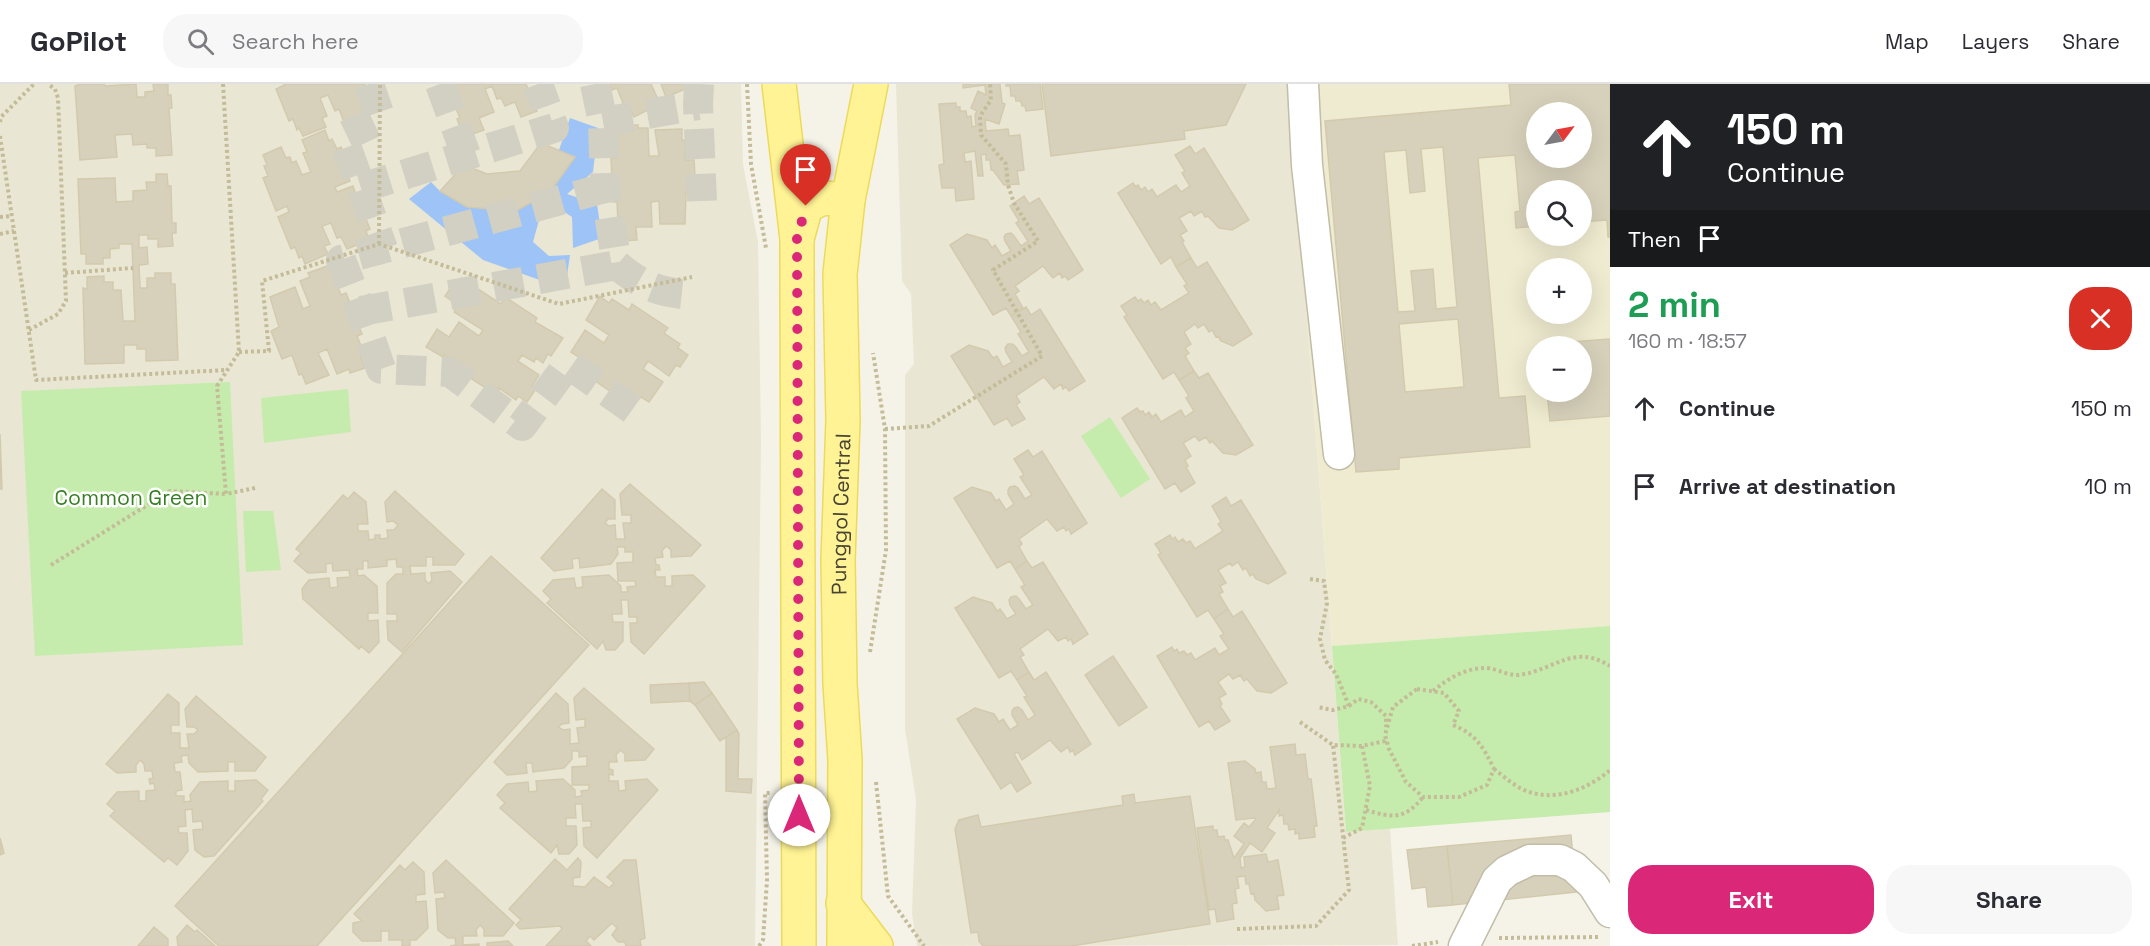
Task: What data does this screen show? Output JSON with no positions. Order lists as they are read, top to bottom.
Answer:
{
  "streets": {
    "main road": ["Punggol Central"]
  },
  "parks": ["Common Green"],
  "north": "top right",
  "page": {
    "header": "GoPilot",
    "search": "Search here",
    "nav": ["Map", "Layers", "Share"],
    "turn": ["150 m", "Continue"],
    "map_buttons": ["+", "−"],
    "then": "Then",
    "heading": ["2 min", "160 m · 18:57"],
    "list": [
      {
        "name": "Continue",
        "value": "150 m"
      },
      {
        "name": "Arrive at destination",
        "value": "10 m"
      }
    ],
    "buttons": ["Exit", "Share"]
  }
}
